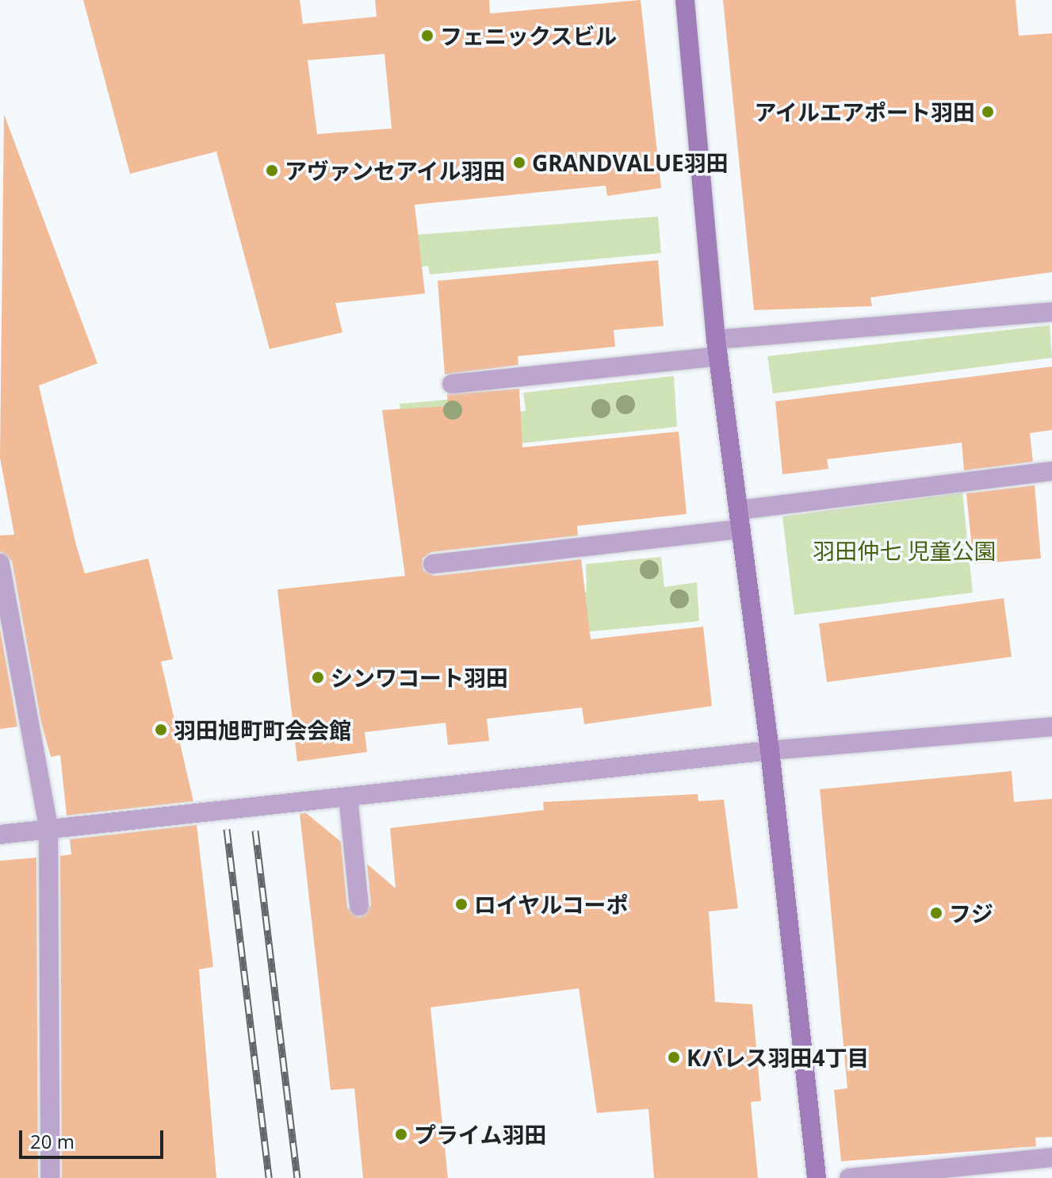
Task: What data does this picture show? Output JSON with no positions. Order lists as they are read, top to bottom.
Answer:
{
  "parks": ["羽田仲七 児童公園"],
  "places": [
    "フェニックスビル",
    "アイルエアポート羽田",
    "GRANDVALUE羽田",
    "アヴァンセアイル羽田",
    "シンワコート羽田",
    "羽田旭町町会会館",
    "ロイヤルコーポ",
    "フジ",
    "Kパレス羽田4丁目",
    "プライム羽田"
  ],
  "scale_bar": "20 m"
}
